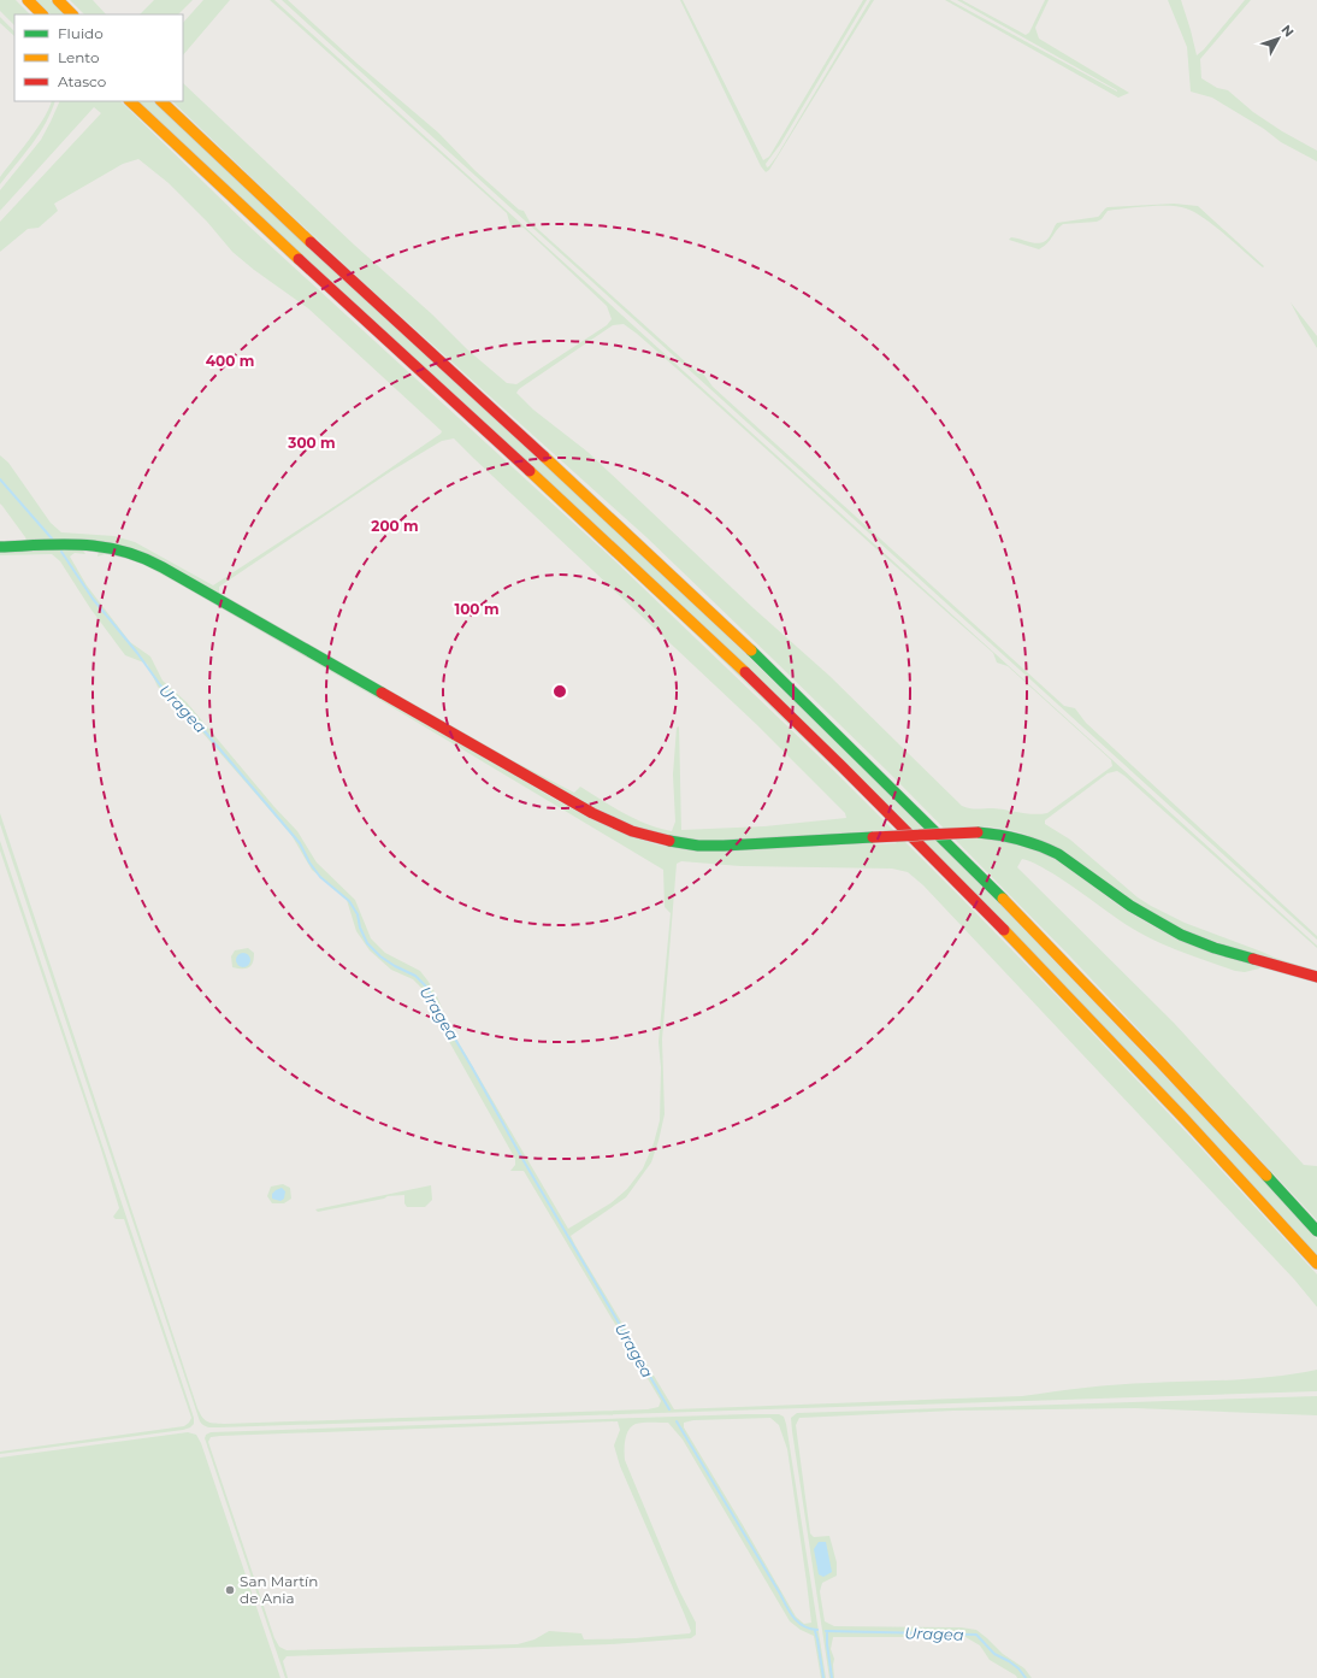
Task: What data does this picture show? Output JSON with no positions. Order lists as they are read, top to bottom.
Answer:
{
  "water": ["Uragea"],
  "places": ["San Martín de Ania"],
  "legend": ["Fluido", "Lento", "Atasco"],
  "north": "top right",
  "rings": [
    "400 m",
    "300 m",
    "200 m",
    "100 m"
  ]
}
